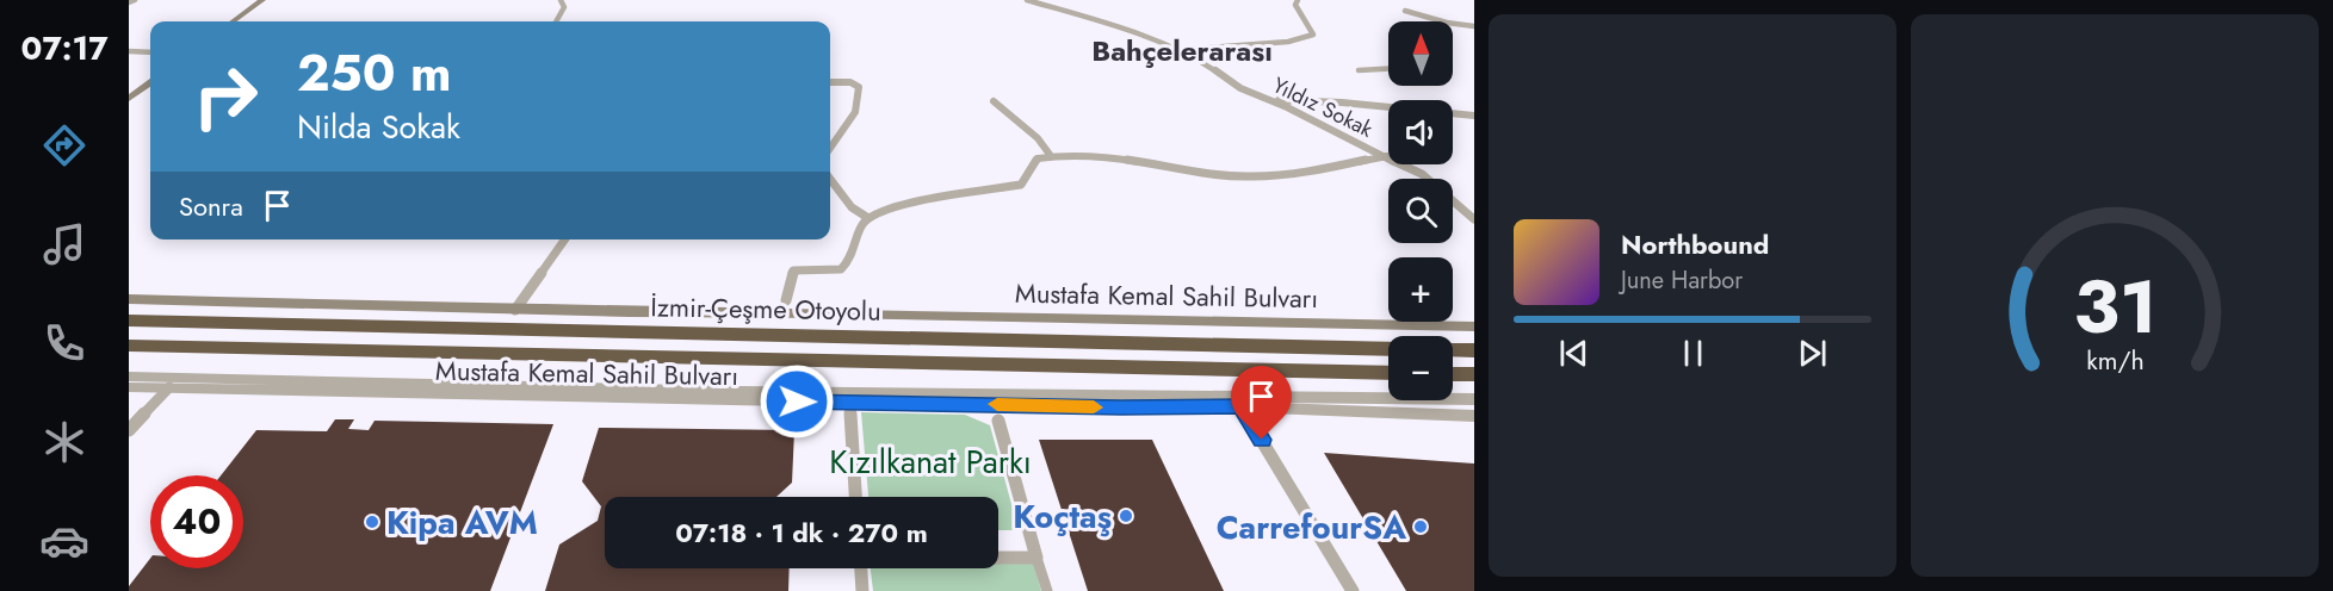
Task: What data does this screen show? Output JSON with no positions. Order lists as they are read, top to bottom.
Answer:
{
  "streets": {
    "highway": ["İzmir-Çeşme Otoyolu"],
    "main road": ["Mustafa Kemal Sahil Bulvarı"],
    "street": ["Yıldız Sokak"]
  },
  "districts": ["Bahçelerarası"],
  "parks": ["Kızılkanat Parkı"],
  "places": ["Koçtaş", "Kipa AVM", "CarrefourSA"],
  "north": "top",
  "page": {
    "tabs": "07:17",
    "map_buttons": ["+", "−"],
    "turn": ["250 m", "Nilda Sokak"],
    "then": "Sonra",
    "song": ["Northbound", "June Harbor"],
    "limit": "40",
    "trip": "07:18 · 1 dk · 270 m",
    "gauge": ["31", "km/h"]
  }
}
